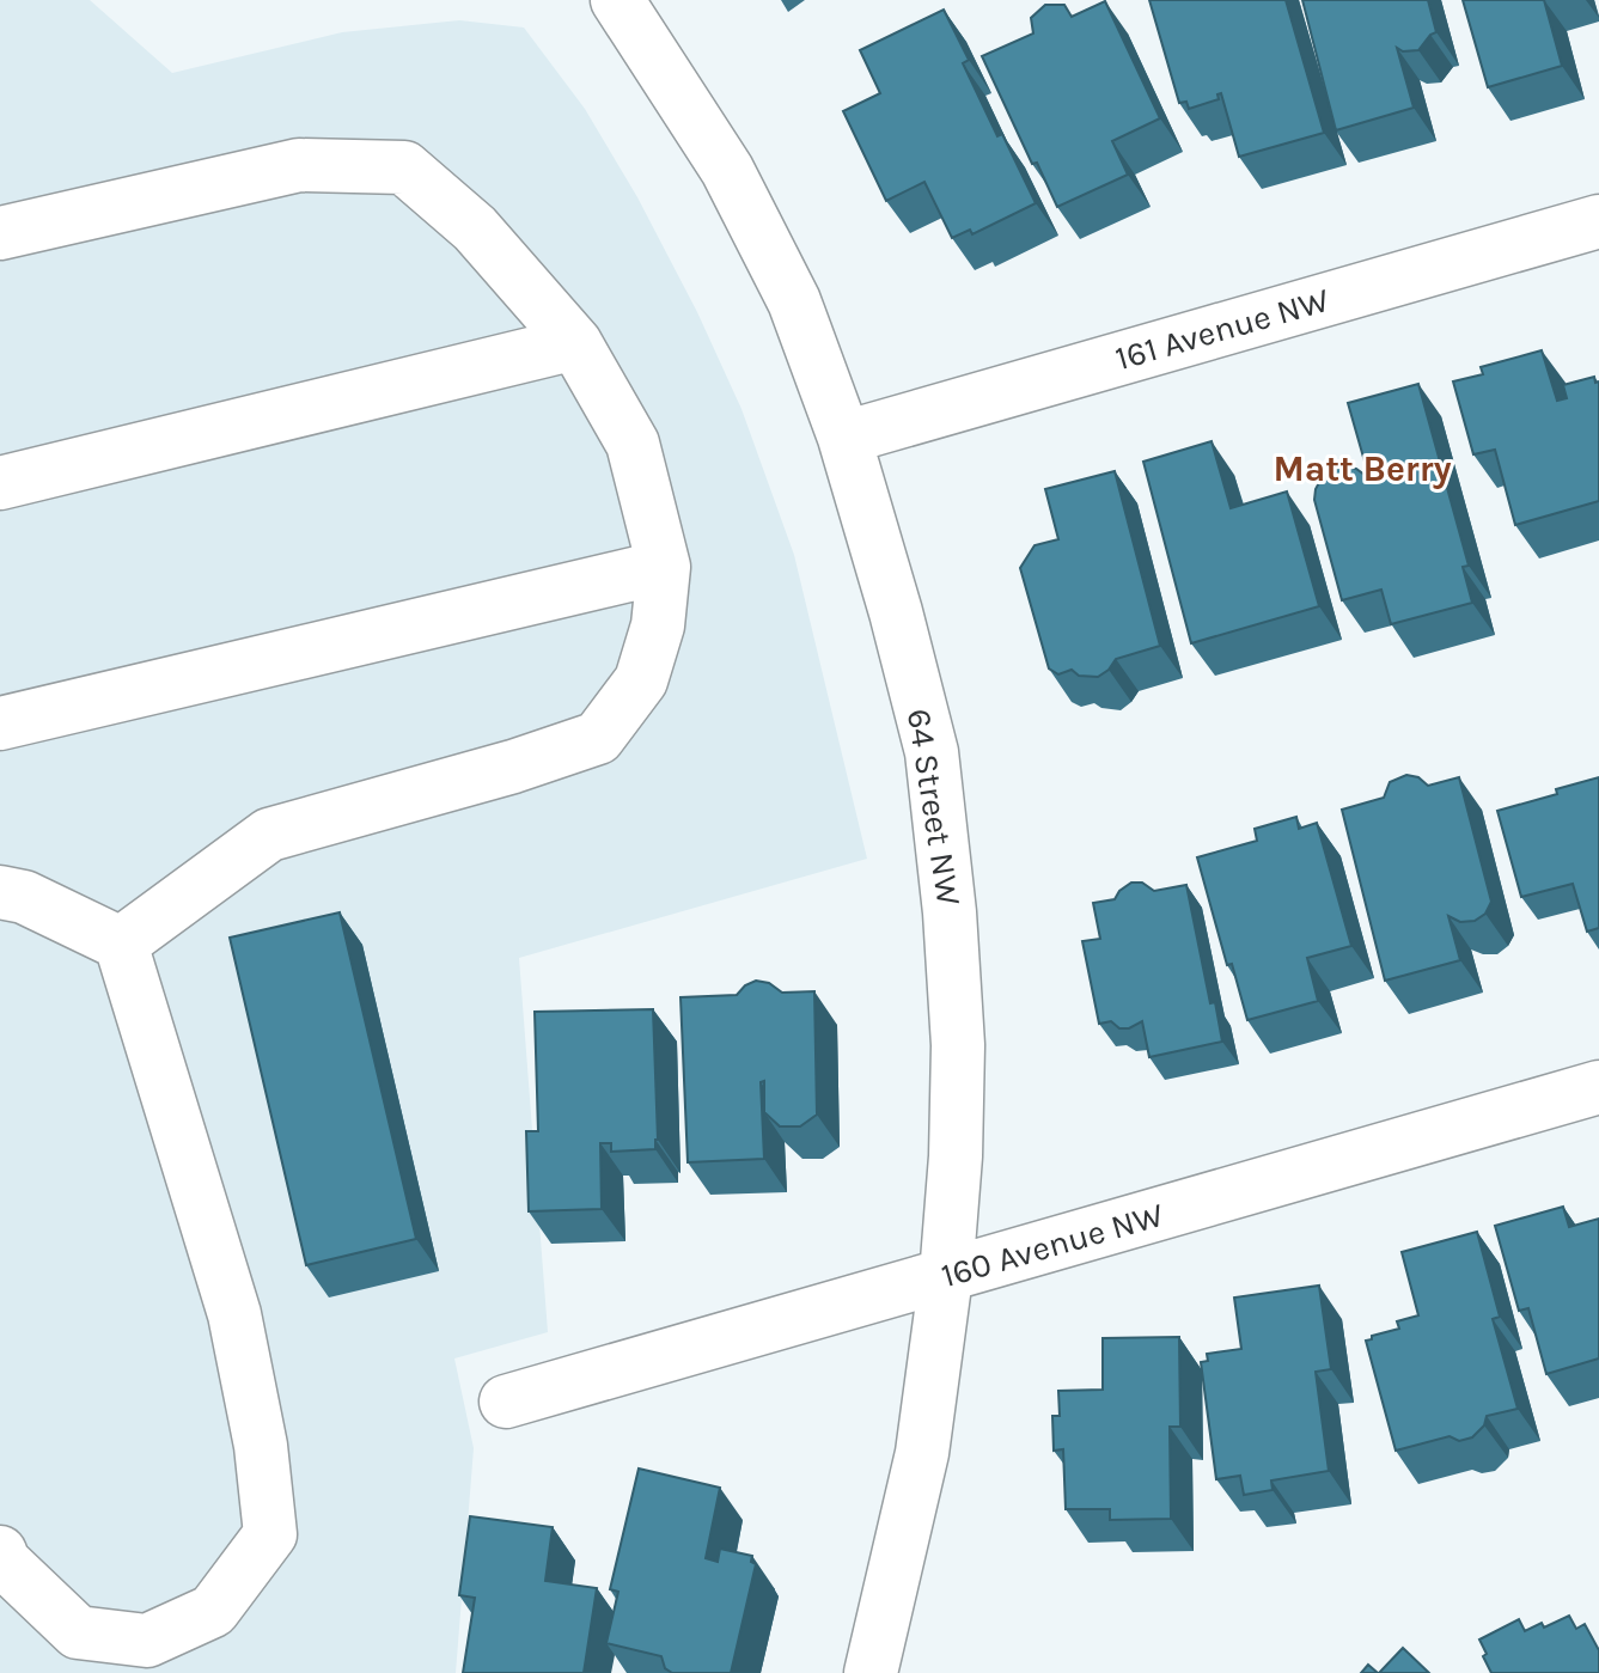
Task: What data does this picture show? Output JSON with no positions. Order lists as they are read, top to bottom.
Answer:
{
  "streets": {
    "street": ["161 Avenue NW", "64 Street NW", "160 Avenue NW"]
  },
  "crossings": [
    ["161 Avenue NW", "64 Street NW"],
    ["64 Street NW", "160 Avenue NW"]
  ],
  "districts": ["Matt Berry"]
}
